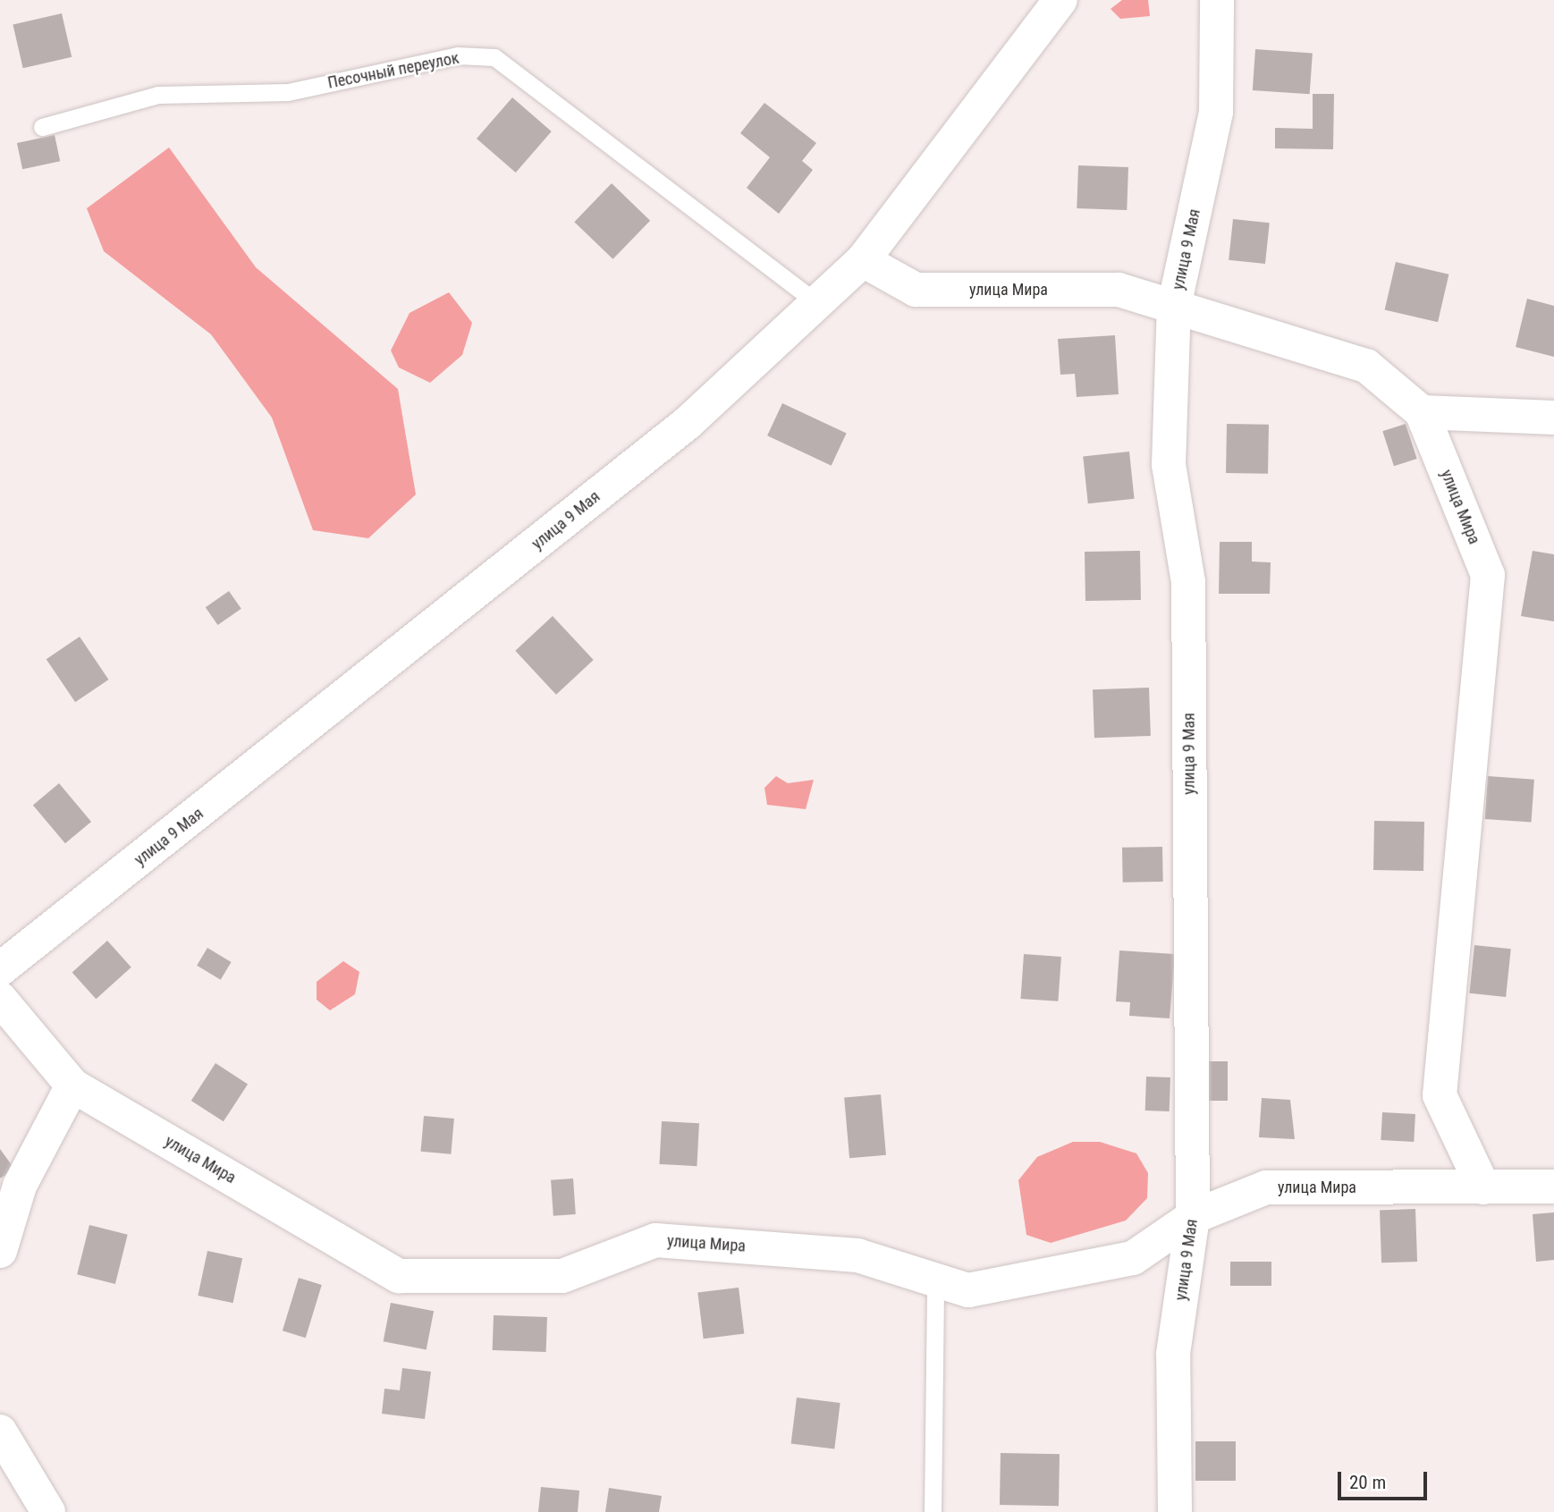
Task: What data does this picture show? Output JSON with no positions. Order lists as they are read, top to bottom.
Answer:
{
  "streets": {
    "street": ["улица 9 Мая", "улица Мира"],
    "lane": ["Песочный переулок"]
  },
  "crossings": [
    ["Песочный переулок", "улица 9 Мая"],
    ["улица 9 Мая", "улица Мира"]
  ],
  "scale_bar": "20 m"
}
